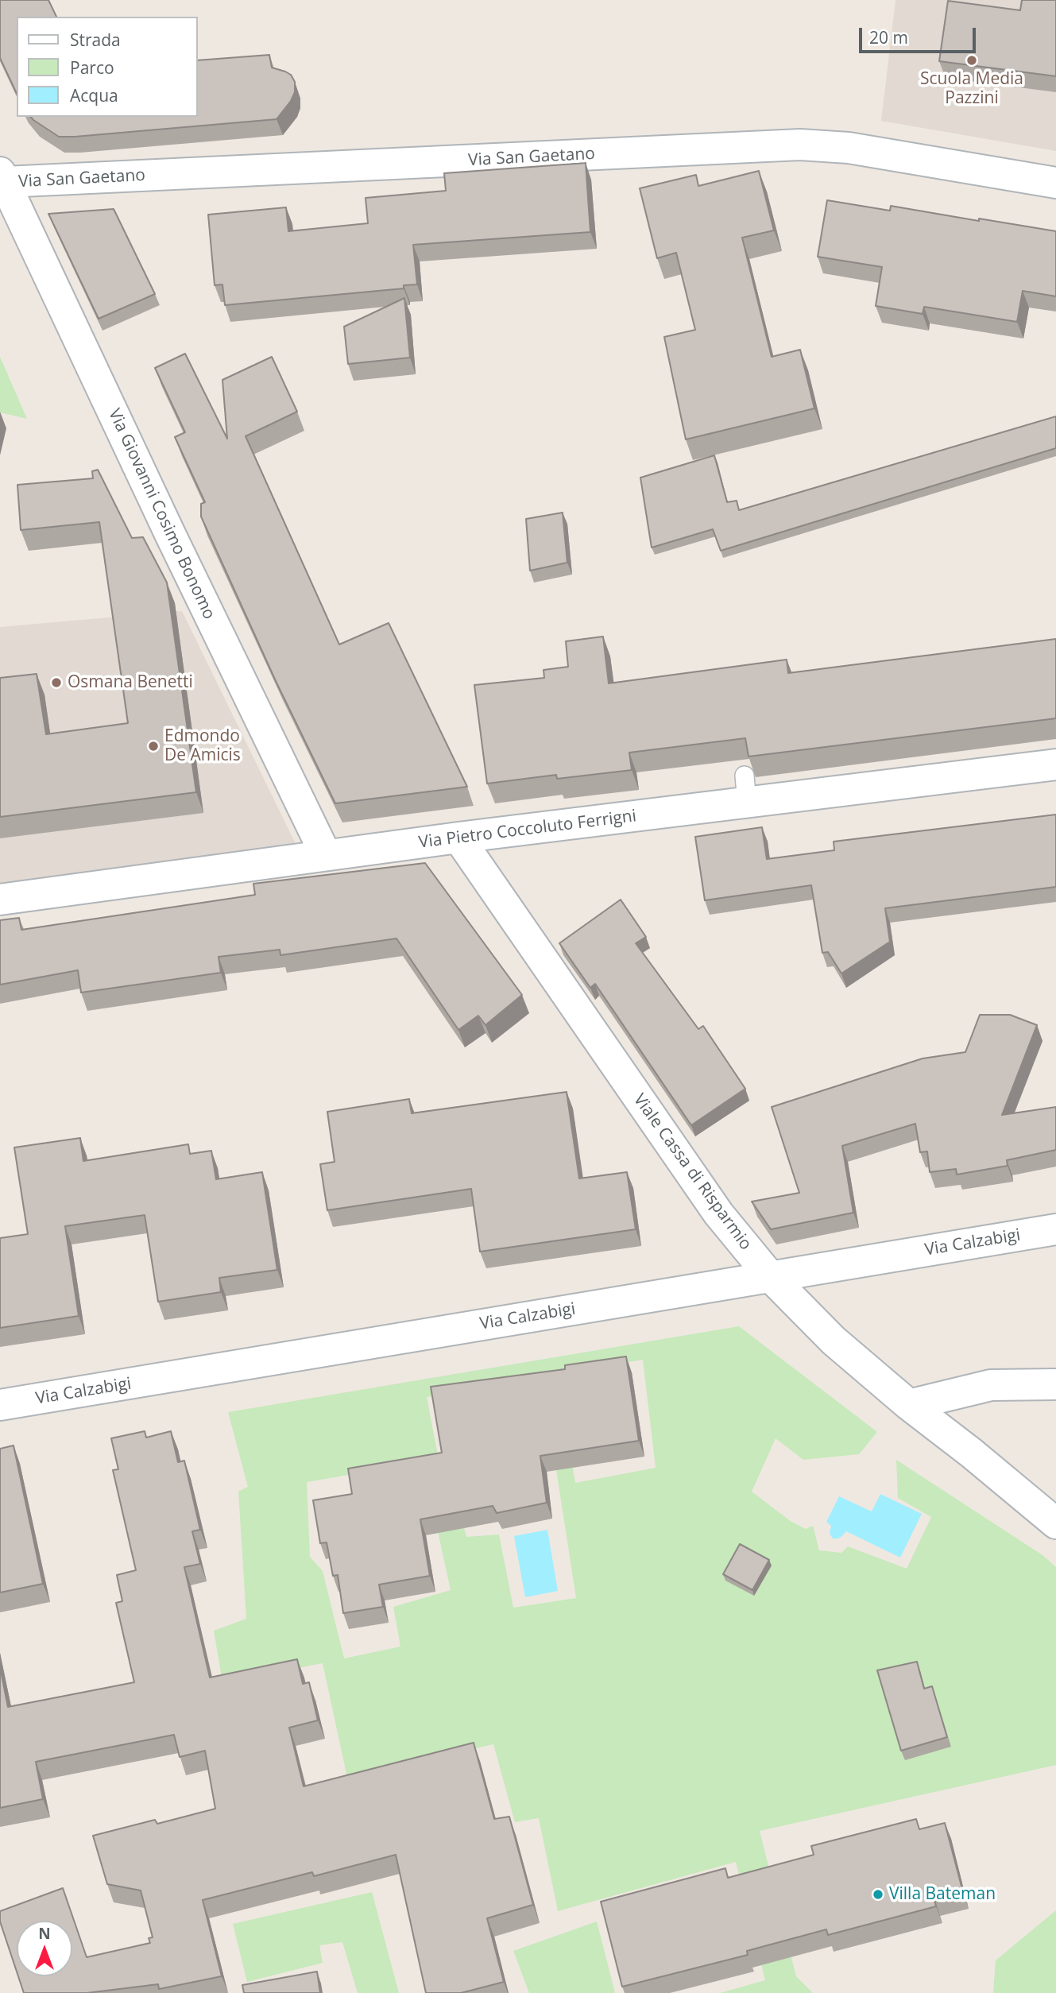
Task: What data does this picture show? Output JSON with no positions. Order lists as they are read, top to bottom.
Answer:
{
  "streets": {
    "street": [
      "Via San Gaetano",
      "Via Giovanni Cosimo Bonomo",
      "Via Pietro Coccoluto Ferrigni",
      "Viale Cassa di Risparmio",
      "Via Calzabigi"
    ]
  },
  "crossings": [
    ["Via San Gaetano", "Via Giovanni Cosimo Bonomo"],
    ["Via Giovanni Cosimo Bonomo", "Via Pietro Coccoluto Ferrigni"],
    ["Via Pietro Coccoluto Ferrigni", "Viale Cassa di Risparmio"],
    ["Viale Cassa di Risparmio", "Via Calzabigi"]
  ],
  "places": [
    "Scuola Media Pazzini",
    "Osmana Benetti",
    "Edmondo De Amicis",
    "Villa Bateman"
  ],
  "legend": ["Strada", "Parco", "Acqua"],
  "scale_bar": "20 m",
  "north": "top"
}
